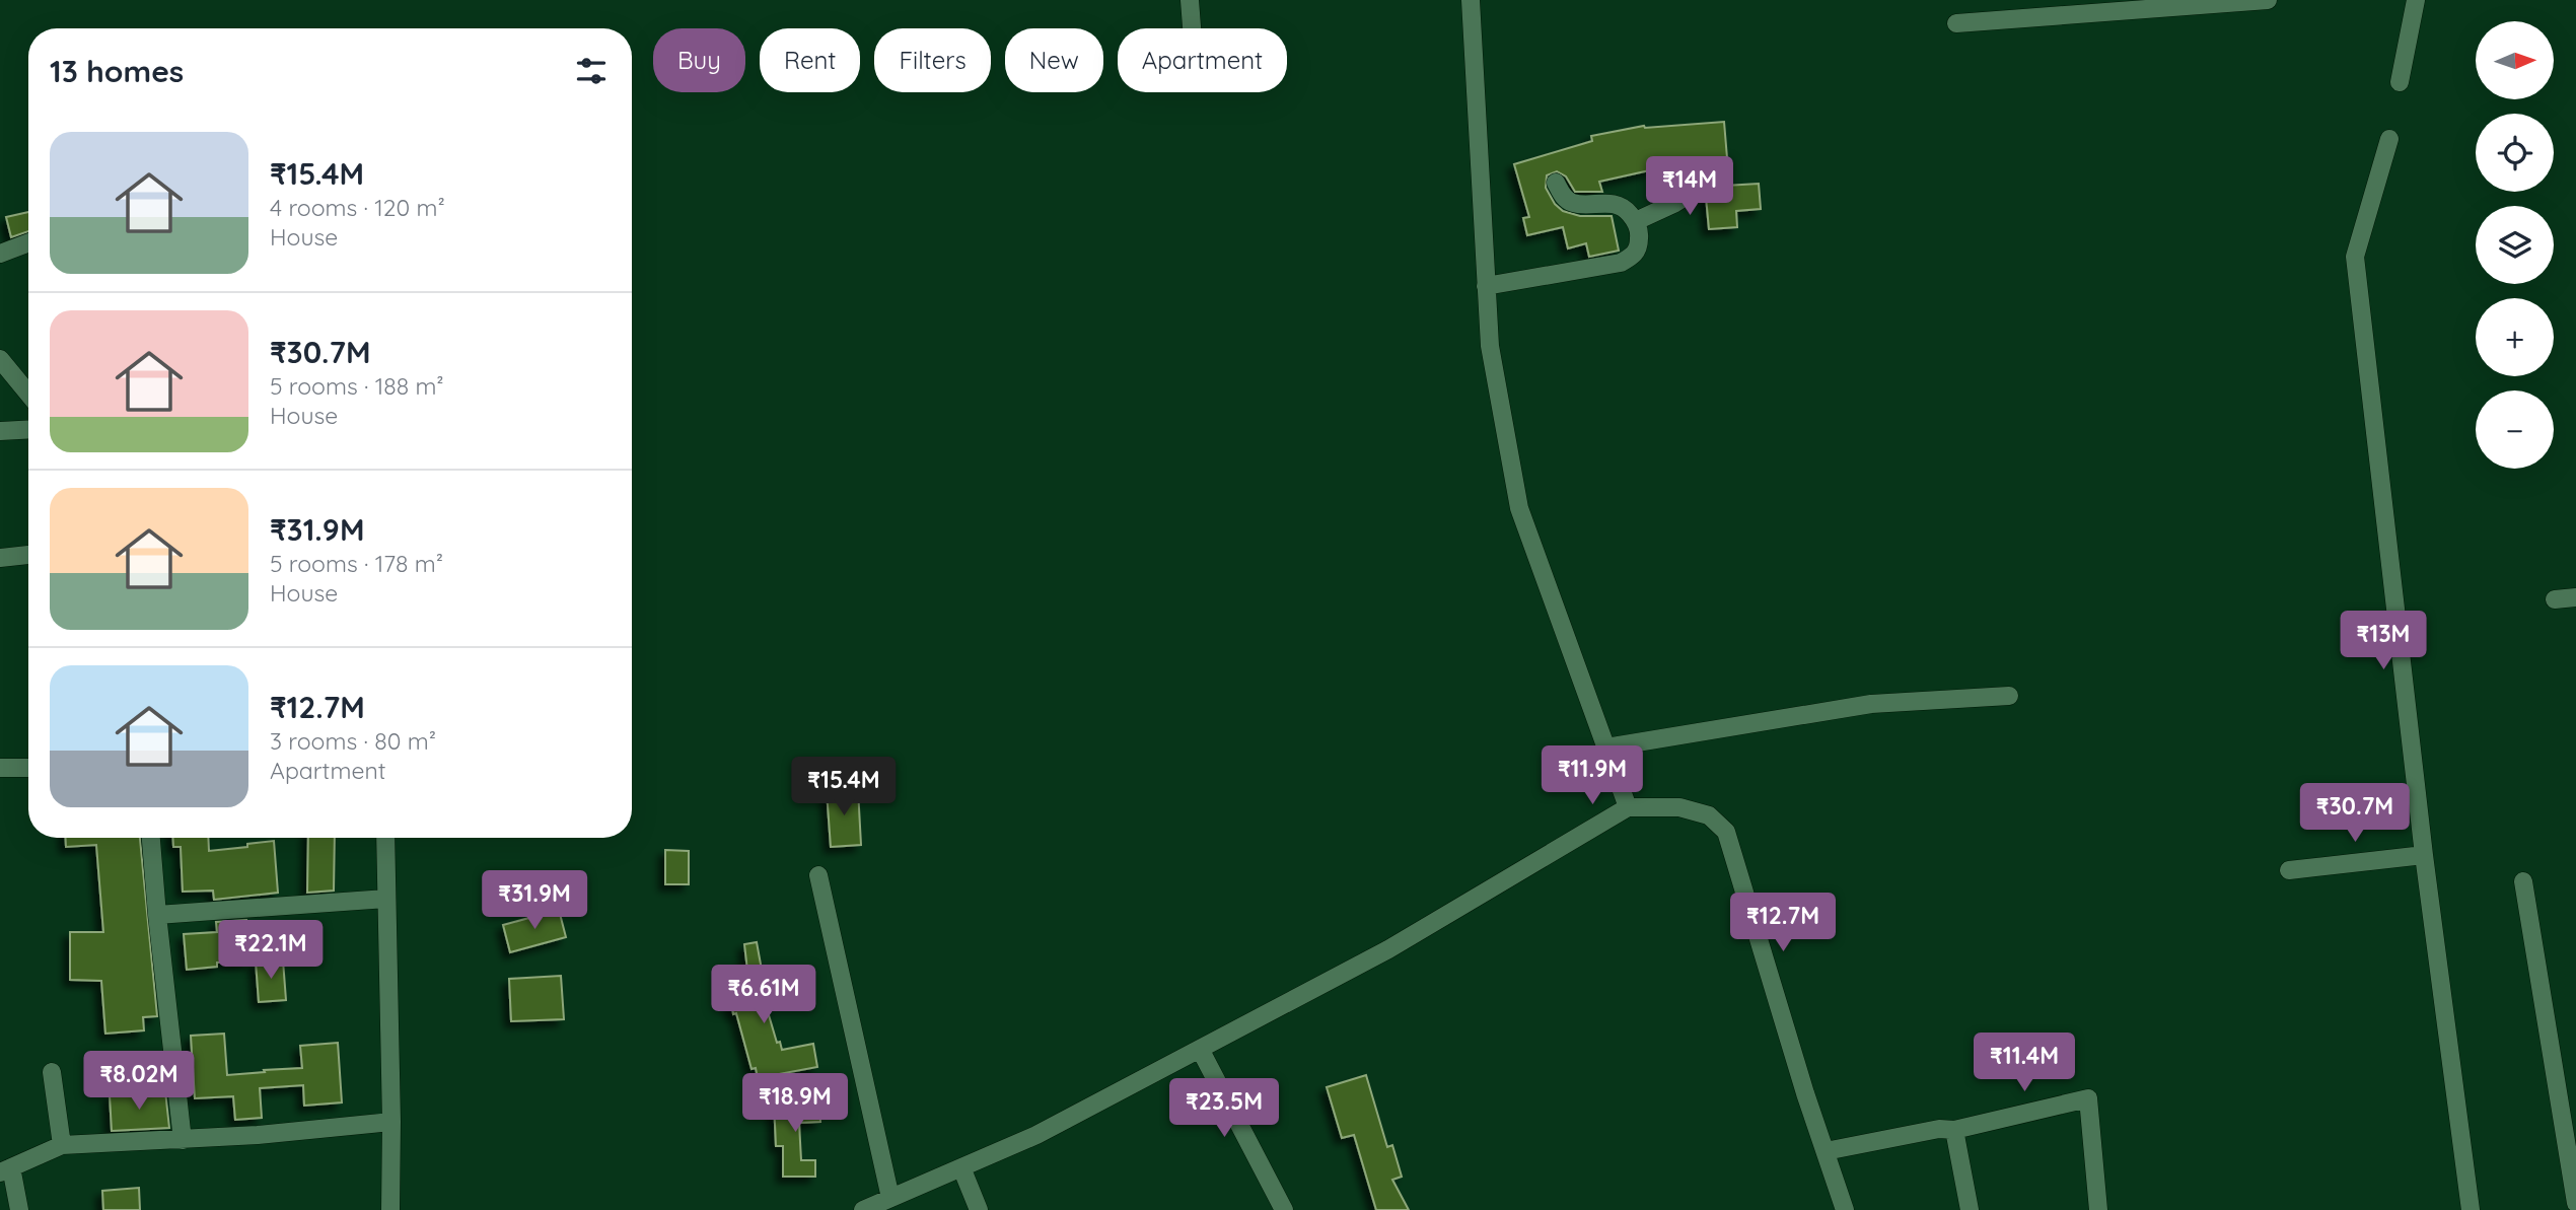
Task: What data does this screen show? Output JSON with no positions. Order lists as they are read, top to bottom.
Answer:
{
  "north": "right",
  "page": {
    "map_buttons": ["+", "−"],
    "chip": [
      "Buy",
      "Rent",
      "Filters",
      "New",
      "Apartment"
    ],
    "heading": "13 homes",
    "list": [
      {
        "name": "₹15.4M",
        "note": "4 rooms · 120 m² · House"
      },
      {
        "name": "₹30.7M",
        "note": "5 rooms · 188 m² · House"
      },
      {
        "name": "₹31.9M",
        "note": "5 rooms · 178 m² · House"
      },
      {
        "name": "₹12.7M",
        "note": "3 rooms · 80 m² · Apartment"
      }
    ],
    "price": [
      "₹14M",
      "₹13M",
      "₹11.9M",
      "₹15.4M",
      "₹30.7M",
      "₹31.9M",
      "₹12.7M",
      "₹22.1M",
      "₹6.61M",
      "₹11.4M",
      "₹8.02M",
      "₹18.9M",
      "₹23.5M"
    ]
  }
}
